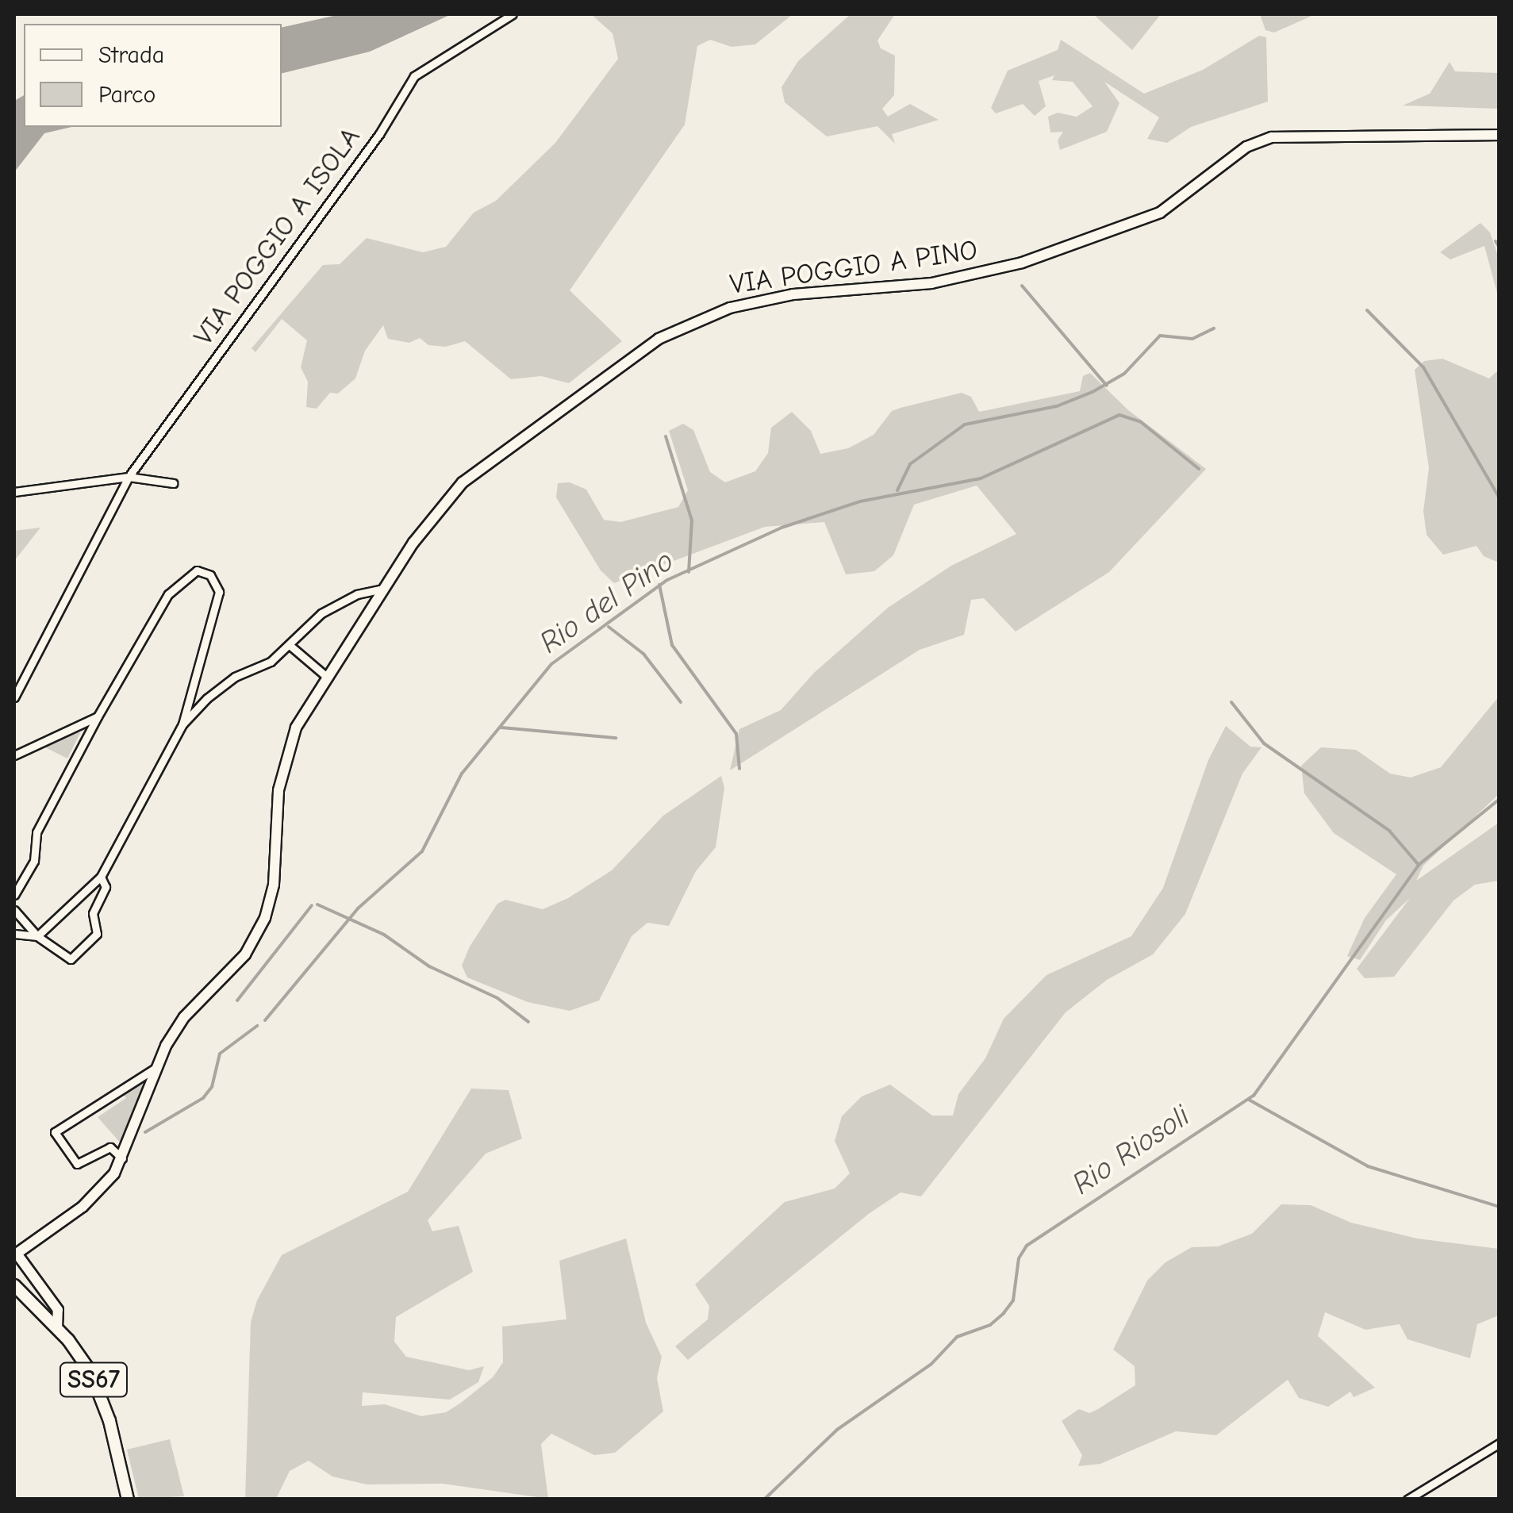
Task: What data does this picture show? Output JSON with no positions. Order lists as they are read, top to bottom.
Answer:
{
  "streets": {
    "main road": ["SS67"],
    "street": ["VIA POGGIO A ISOLA", "VIA POGGIO A PINO"]
  },
  "water": ["Rio del Pino", "Rio Riosoli"],
  "legend": ["Strada", "Parco"]
}
